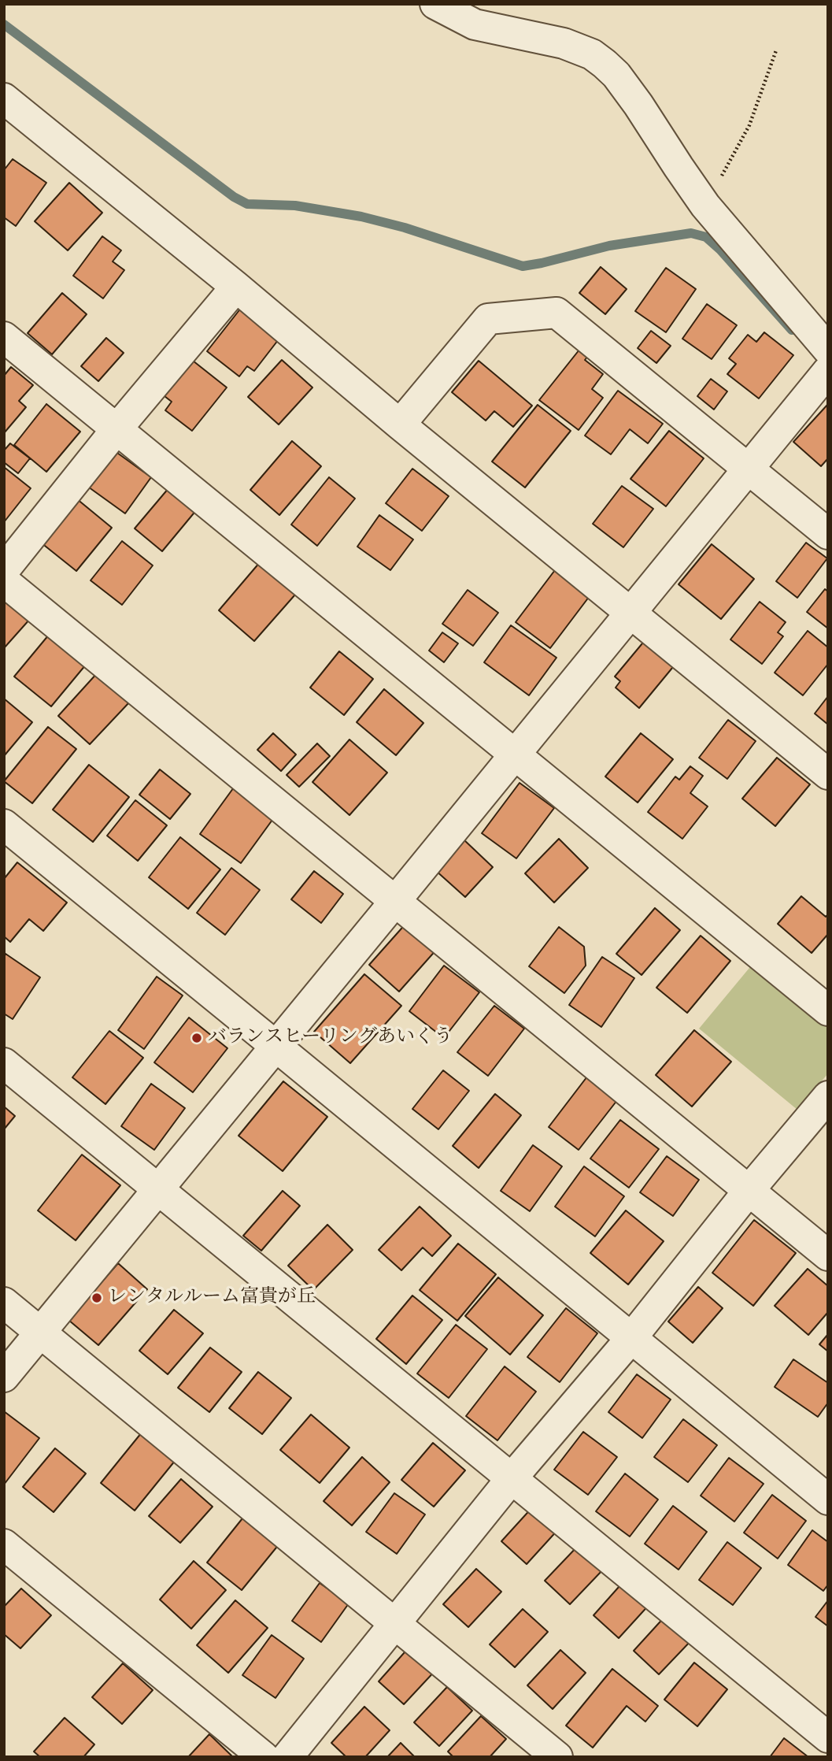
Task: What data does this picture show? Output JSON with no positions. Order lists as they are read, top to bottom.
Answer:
{
  "places": ["バランスヒーリングあいくう", "レンタルルーム富貴が丘"]
}
